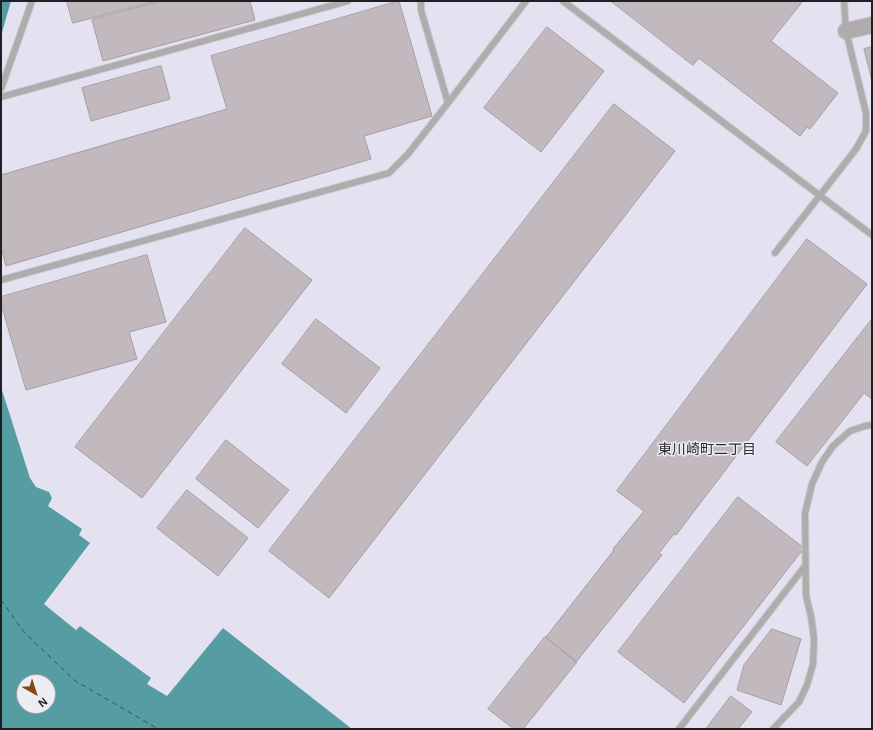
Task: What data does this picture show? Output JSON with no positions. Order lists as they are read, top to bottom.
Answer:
{
  "districts": ["東川崎町二丁目"],
  "north": "bottom right"
}
